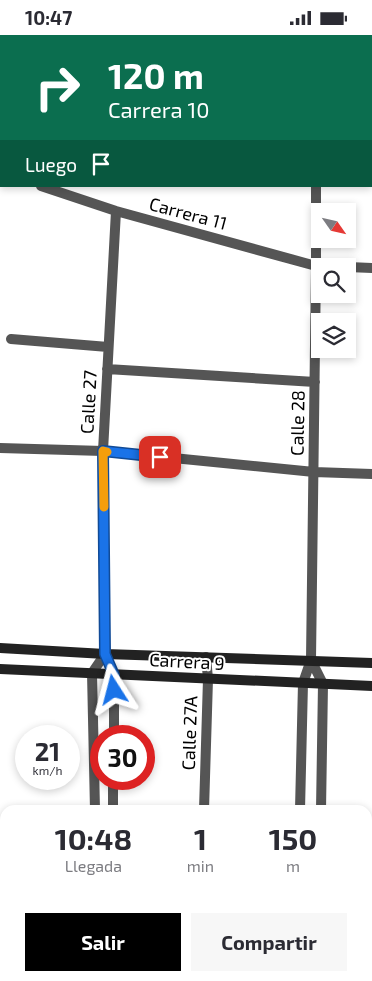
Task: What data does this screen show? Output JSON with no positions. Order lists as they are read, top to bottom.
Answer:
{
  "streets": {
    "street": [
      "Carrera 11",
      "Calle 27",
      "Calle 28",
      "Carrera 9",
      "Calle 27A"
    ]
  },
  "crossings": [
    ["Carrera 11", "Calle 27"],
    ["Calle 27", "Carrera 9"],
    ["Calle 28", "Carrera 9"],
    ["Carrera 9", "Calle 27A"]
  ],
  "north": "bottom right",
  "page": {
    "status": "10:47",
    "turn": ["120 m", "Carrera 10"],
    "then": "Luego",
    "speed": "21 km/h",
    "limit": "30",
    "eta": [
      "10:48",
      "Llegada",
      "1",
      "min",
      "150",
      "m"
    ],
    "buttons": ["Salir", "Compartir"]
  }
}
